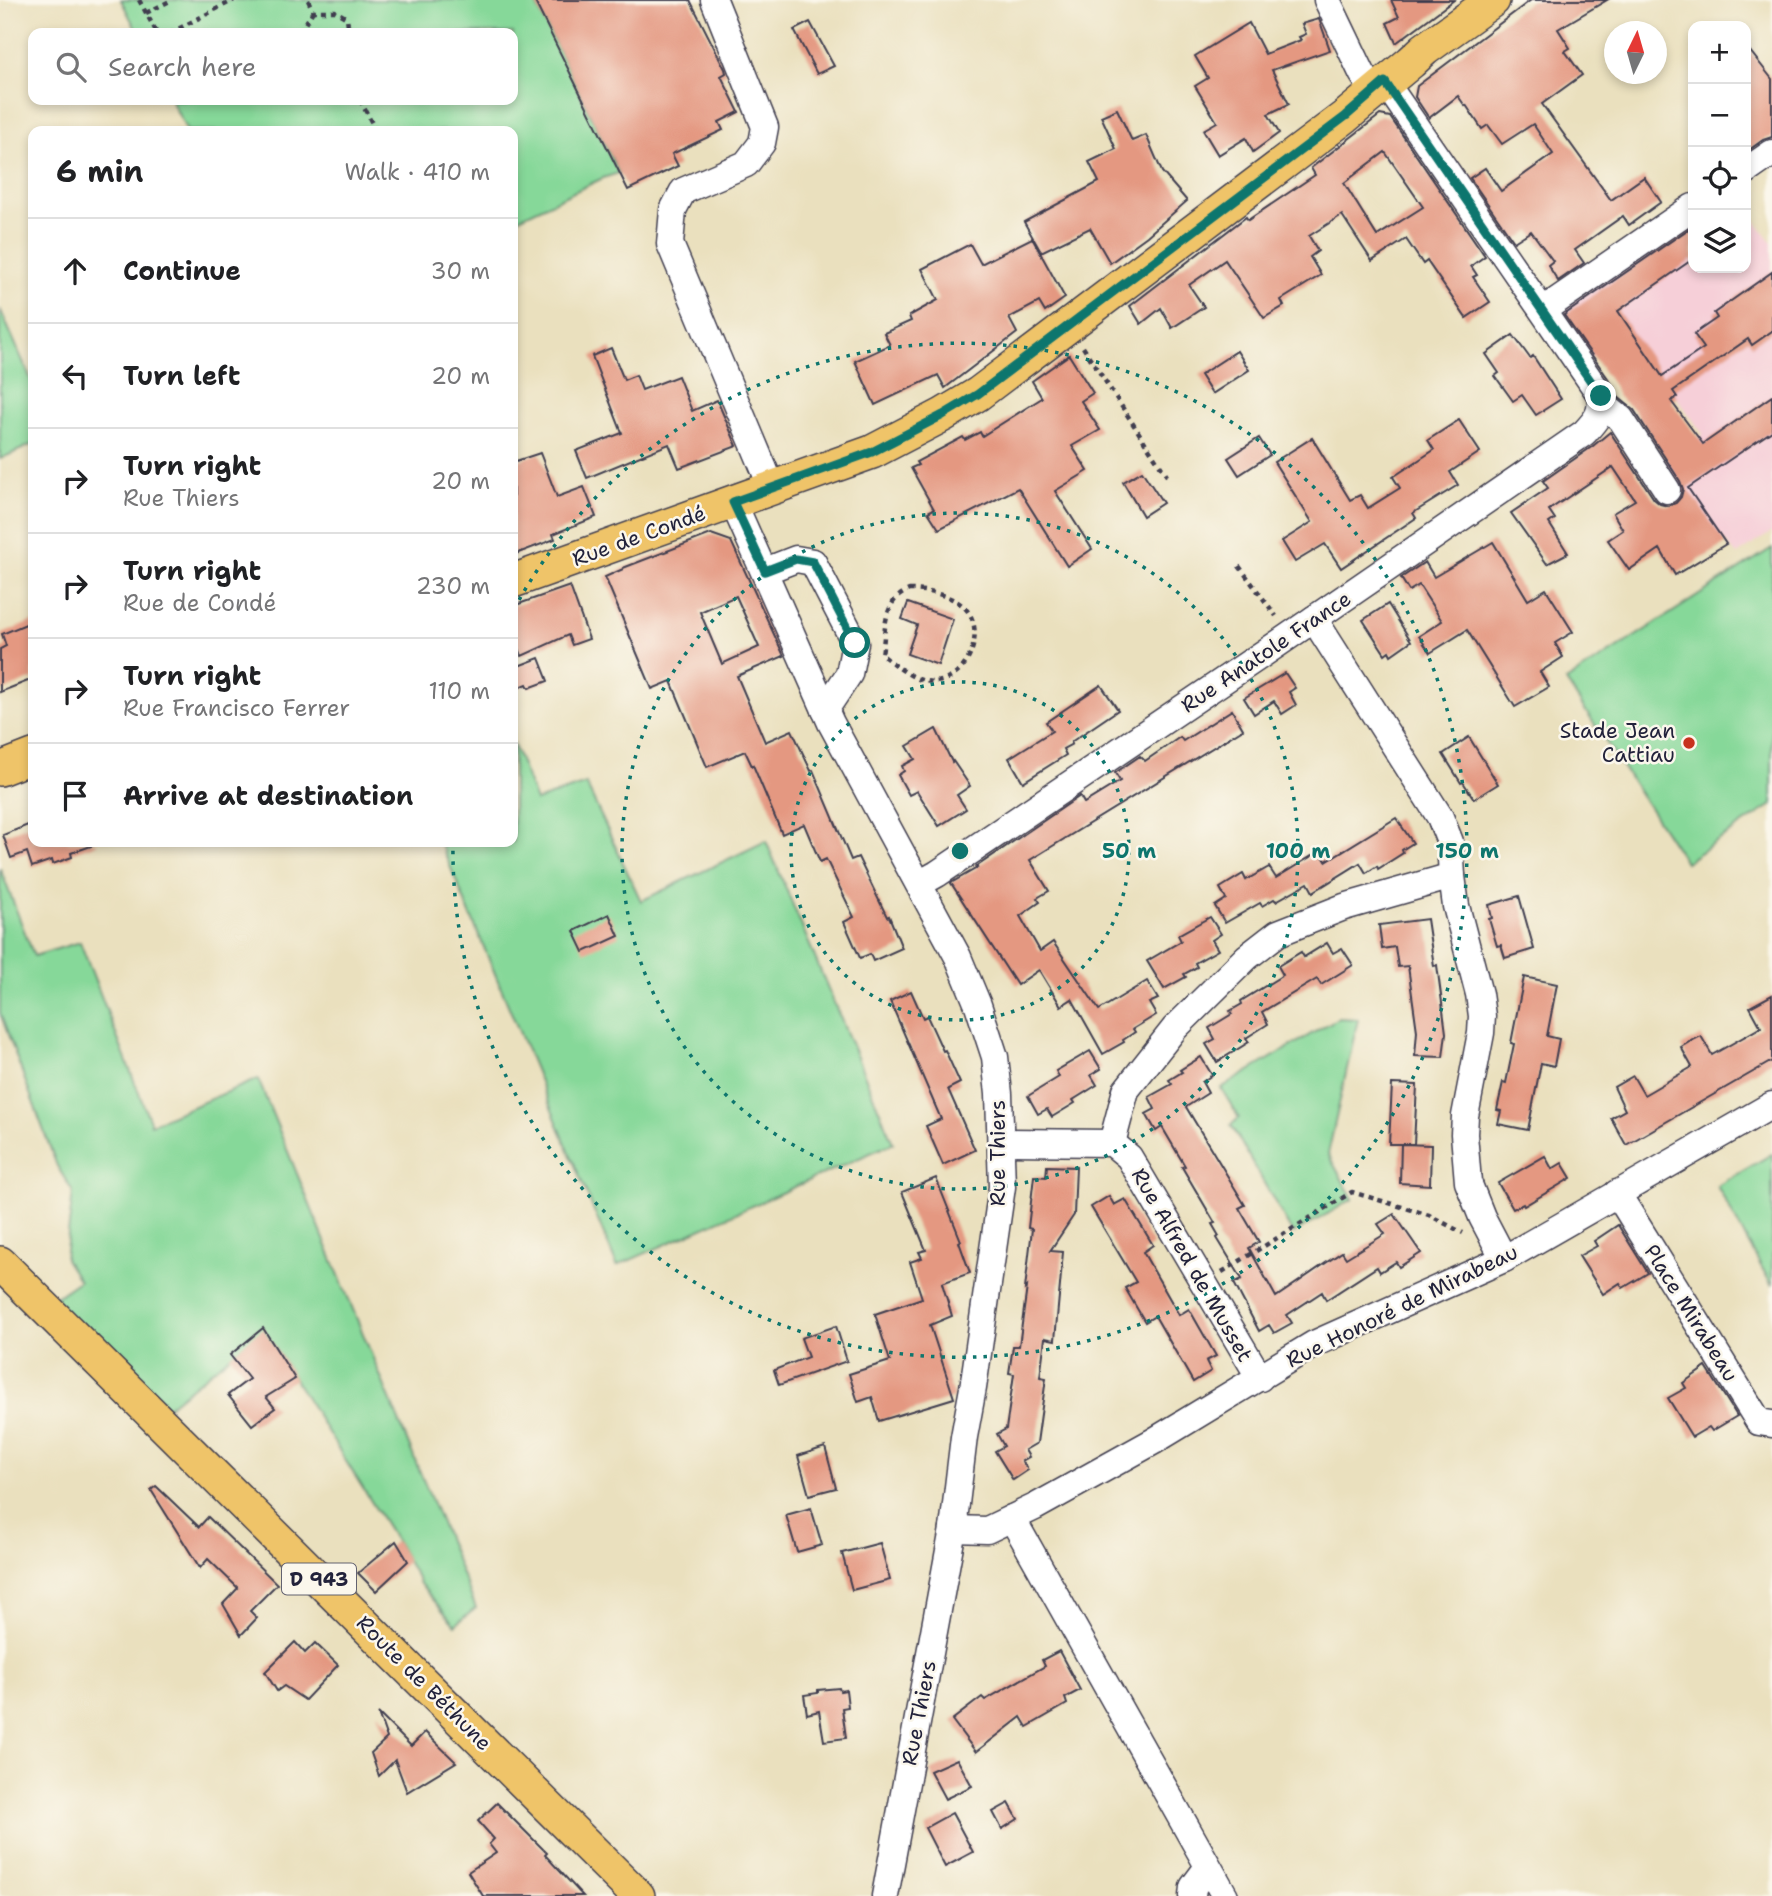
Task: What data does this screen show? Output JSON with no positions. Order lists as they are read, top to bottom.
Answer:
{
  "streets": {
    "main road": ["Rue de Condé", "D 943", "Route de Béthune"],
    "street": [
      "Rue Anatole France",
      "Rue Thiers",
      "Rue Alfred de Musset",
      "Rue Honoré de Mirabeau",
      "Place Mirabeau"
    ]
  },
  "crossings": [
    ["Rue de Condé", "Rue Thiers"],
    ["Rue Anatole France", "Rue Thiers"],
    ["Rue Thiers", "Rue Honoré de Mirabeau"],
    ["Rue Alfred de Musset", "Rue Honoré de Mirabeau"],
    ["Rue Honoré de Mirabeau", "Place Mirabeau"]
  ],
  "places": ["Stade Jean Cattiau"],
  "north": "top",
  "page": {
    "map_buttons": ["+", "−"],
    "search": "Search here",
    "heading": ["6 min", "Walk · 410 m"],
    "list": [
      ["Continue", "30 m"],
      ["Turn left", "20 m"],
      ["Turn right", "Rue Thiers", "20 m"],
      ["Turn right", "Rue de Condé", "230 m"],
      ["Turn right", "Rue Francisco Ferrer", "110 m"],
      "Arrive at destination"
    ]
  },
  "rings": ["50 m", "100 m", "150 m"]
}
